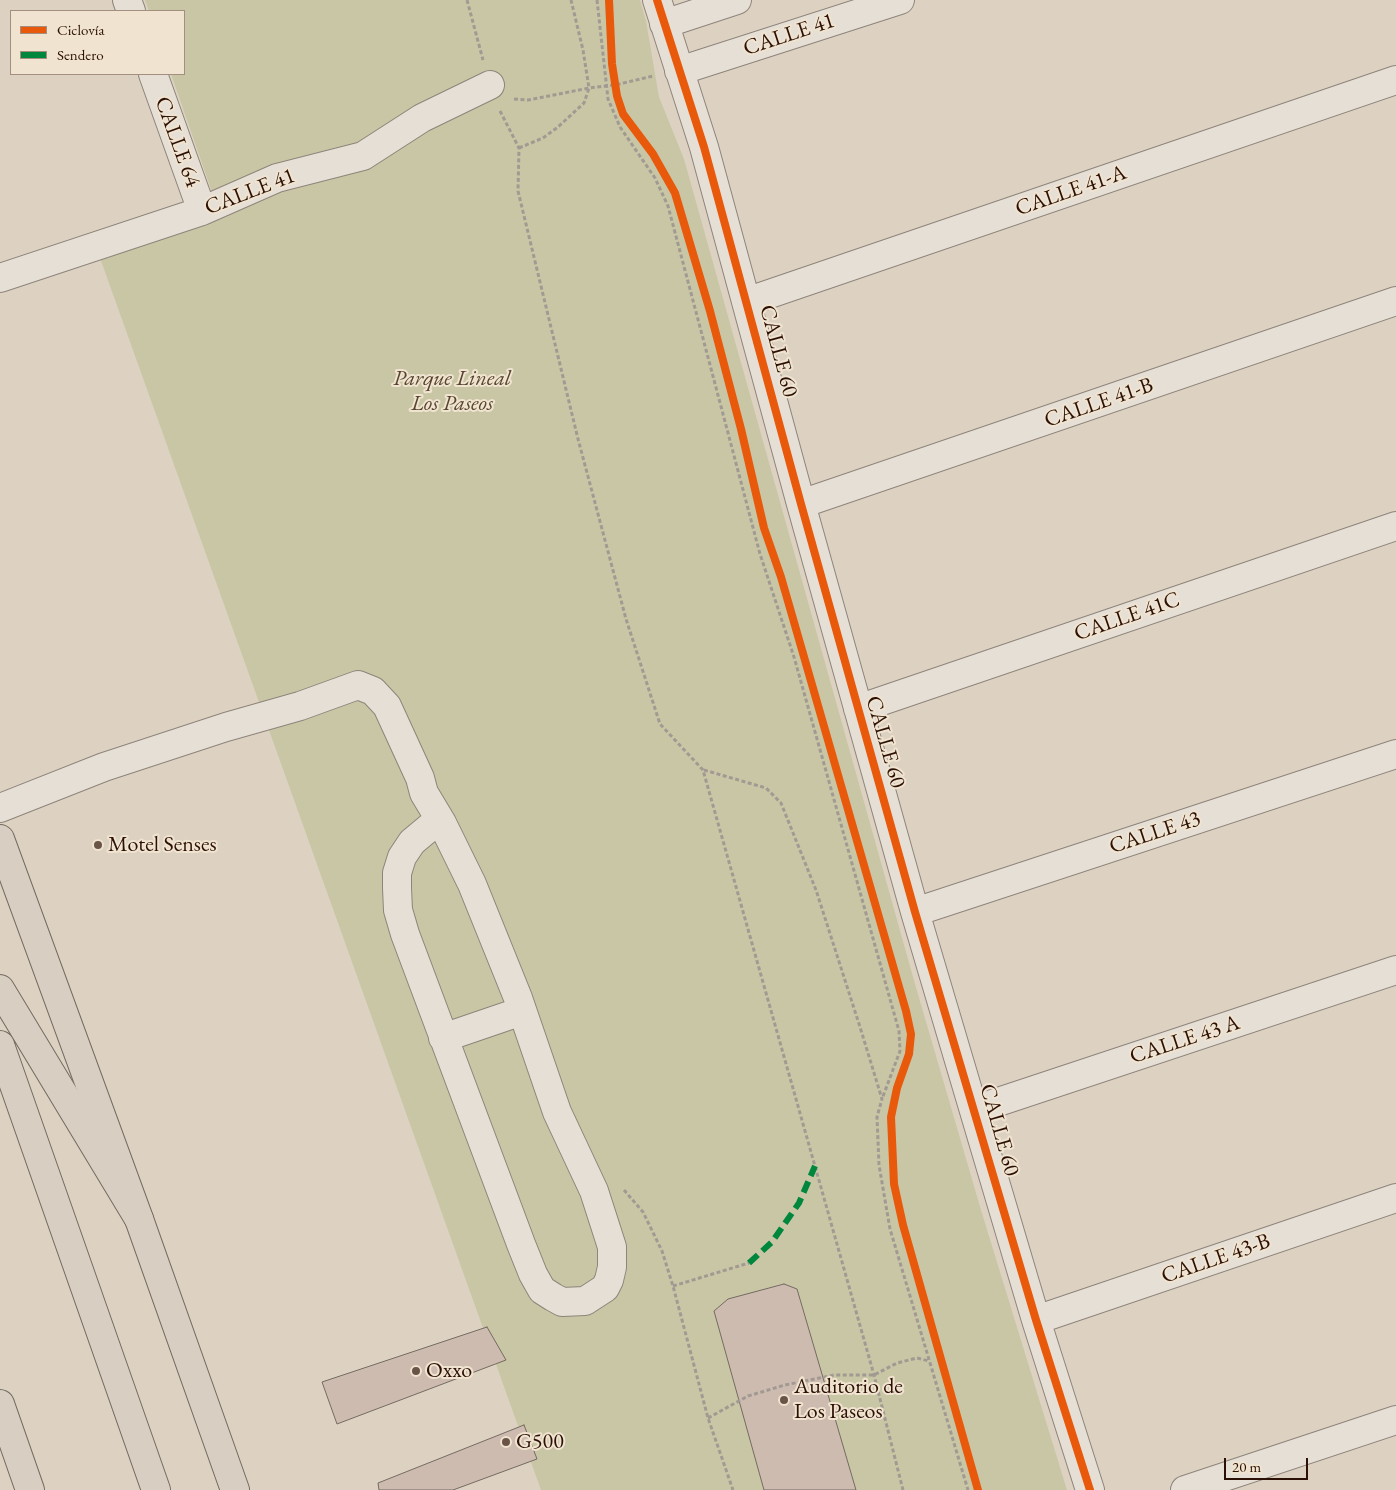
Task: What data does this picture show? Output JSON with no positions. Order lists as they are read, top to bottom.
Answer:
{
  "streets": {
    "street": [
      "CALLE 41",
      "CALLE 64",
      "CALLE 41-A",
      "CALLE 60",
      "CALLE 41-B",
      "CALLE 41C",
      "CALLE 43",
      "CALLE 43 A",
      "CALLE 43-B"
    ]
  },
  "crossings": [
    ["CALLE 41", "CALLE 64"],
    ["CALLE 41", "CALLE 60"],
    ["CALLE 41-A", "CALLE 60"],
    ["CALLE 60", "CALLE 41-B"],
    ["CALLE 60", "CALLE 41C"],
    ["CALLE 60", "CALLE 43"],
    ["CALLE 60", "CALLE 43 A"],
    ["CALLE 60", "CALLE 43-B"]
  ],
  "parks": ["Parque Lineal Los Paseos"],
  "places": [
    "Motel Senses",
    "Oxxo",
    "Auditorio de Los Paseos",
    "G500"
  ],
  "legend": ["Ciclovía", "Sendero"],
  "scale_bar": "20 m"
}
